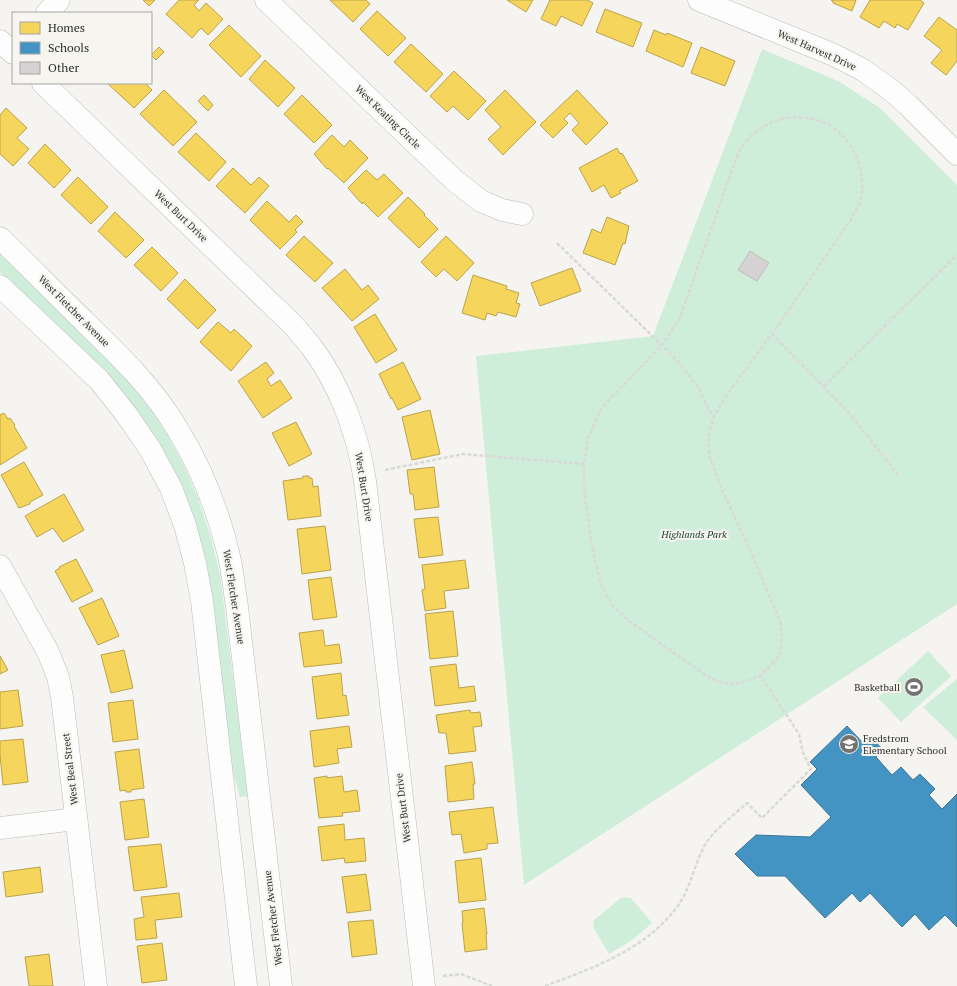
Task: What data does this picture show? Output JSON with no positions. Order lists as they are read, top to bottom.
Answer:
{
  "streets": {
    "street": [
      "West Harvest Drive",
      "West Keating Circle",
      "West Burt Drive",
      "West Fletcher Avenue",
      "West Beal Street"
    ]
  },
  "parks": ["Highlands Park"],
  "places": {
    "sports": ["Basketball"],
    "school or university": ["Fredstrom Elementary School"]
  },
  "legend": ["Homes", "Schools", "Other"]
}
